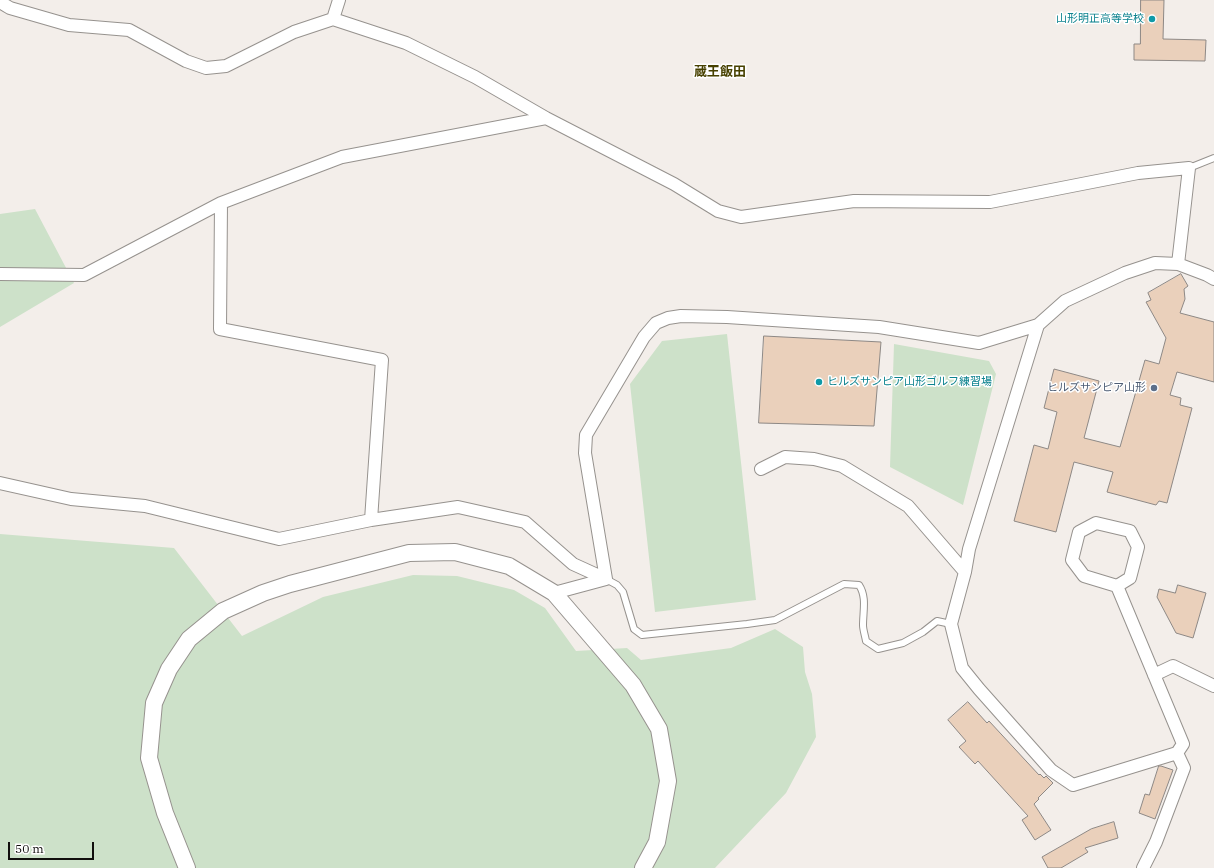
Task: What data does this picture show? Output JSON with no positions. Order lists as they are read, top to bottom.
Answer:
{
  "districts": ["蔵王飯田"],
  "places": ["山形明正高等学校", "ヒルズサンピア山形ゴルフ練習場", "ヒルズサンピア山形"],
  "scale_bar": "50 m"
}
